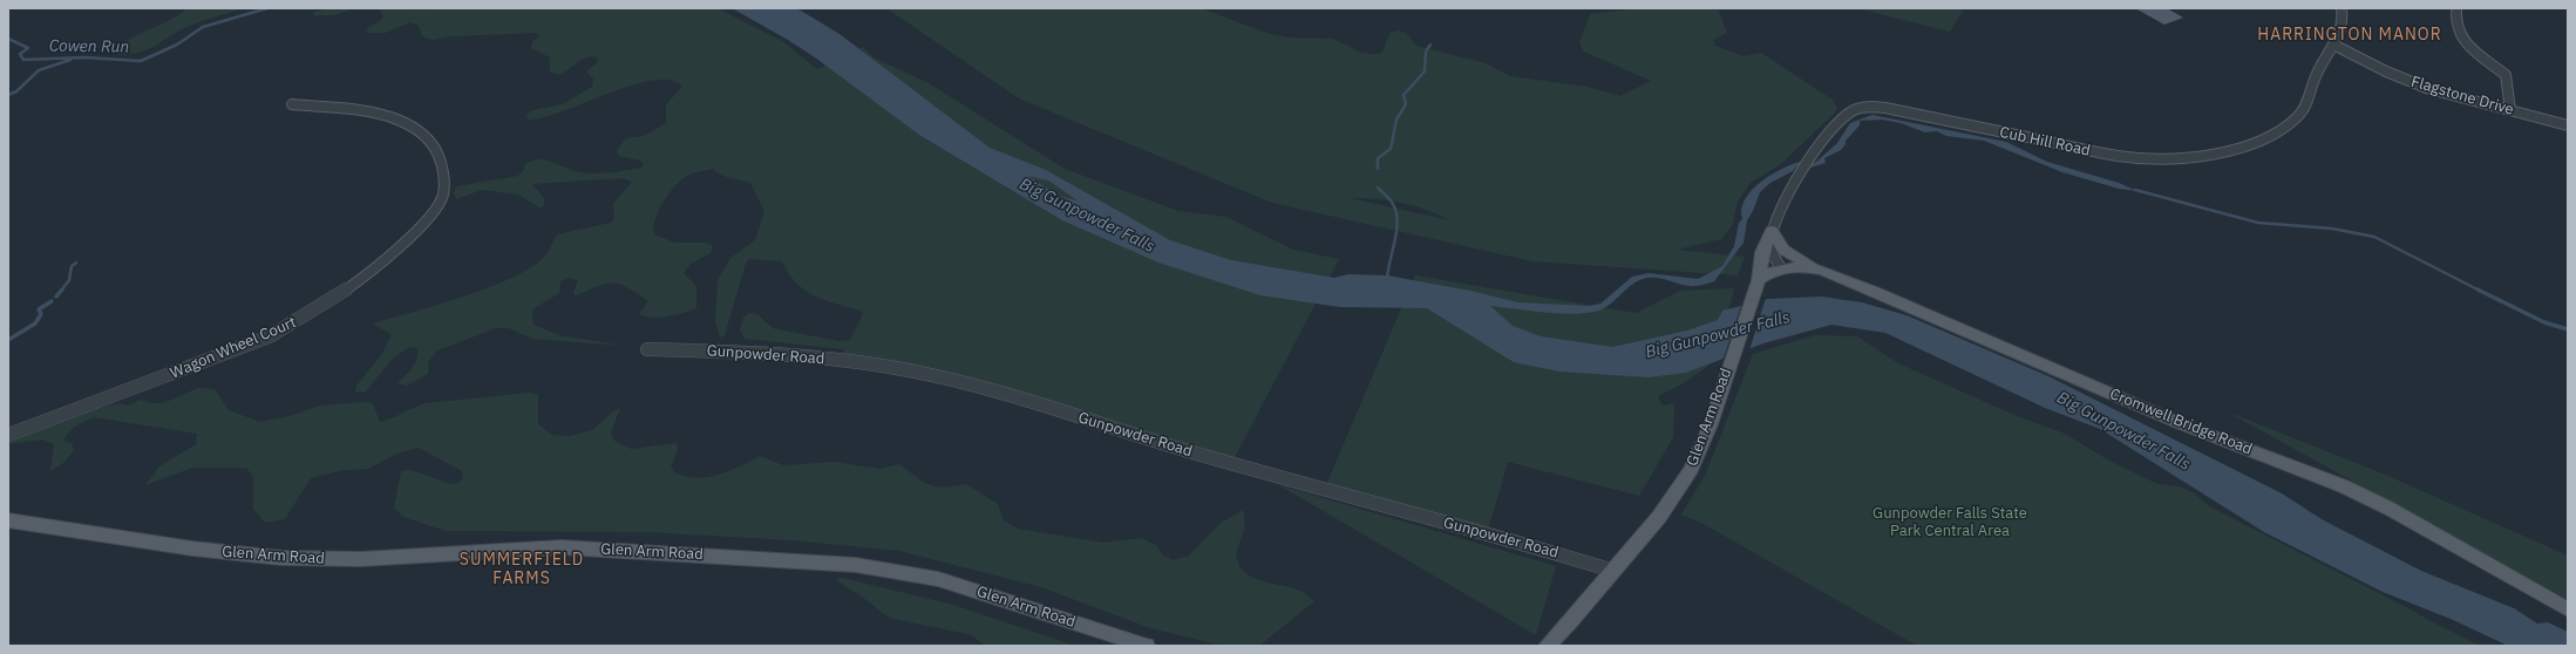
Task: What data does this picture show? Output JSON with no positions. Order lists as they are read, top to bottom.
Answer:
{
  "streets": {
    "main road": ["Glen Arm Road", "Cromwell Bridge Road"],
    "street": [
      "Flagstone Drive",
      "Cub Hill Road",
      "Wagon Wheel Court",
      "Gunpowder Road"
    ]
  },
  "crossings": [
    ["Flagstone Drive", "Cub Hill Road"],
    ["Cub Hill Road", "Glen Arm Road"],
    ["Gunpowder Road", "Glen Arm Road"]
  ],
  "districts": ["HARRINGTON MANOR", "SUMMERFIELD FARMS"],
  "water": ["Cowen Run", "Big Gunpowder Falls"],
  "parks": ["Gunpowder Falls State Park Central Area"]
}
